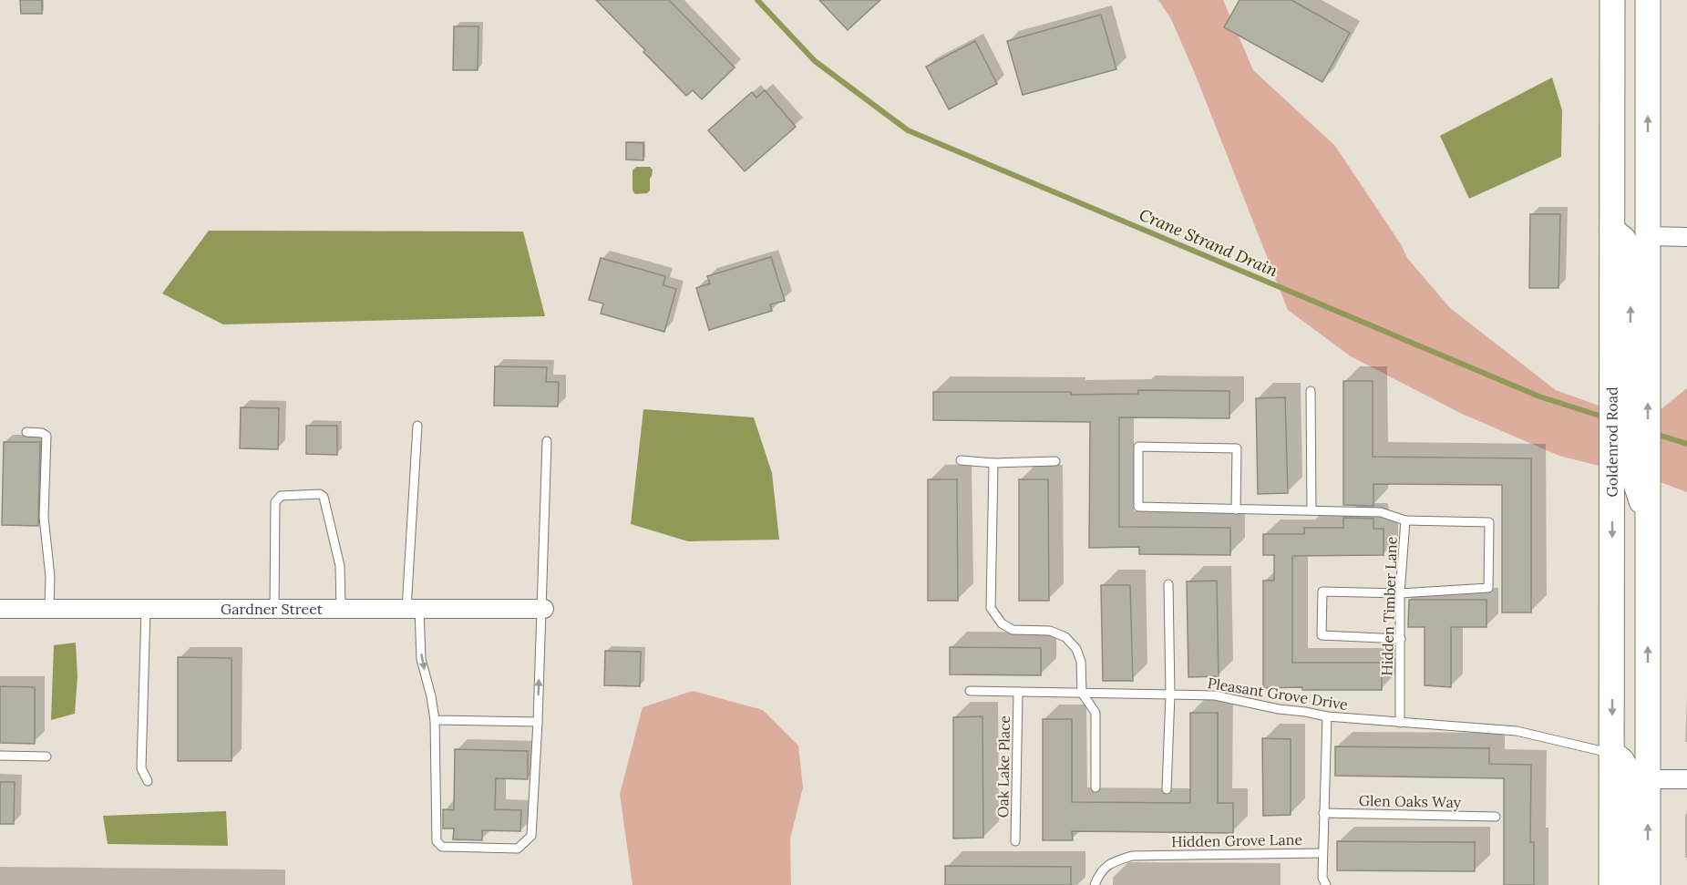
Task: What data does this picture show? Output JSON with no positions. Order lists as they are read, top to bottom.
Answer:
{
  "streets": {
    "main road": ["Goldenrod Road"],
    "street": ["Gardner Street"],
    "lane": [
      "Hidden Timber Lane",
      "Pleasant Grove Drive",
      "Oak Lake Place",
      "Glen Oaks Way",
      "Hidden Grove Lane"
    ]
  },
  "crossings": [
    ["Goldenrod Road", "Pleasant Grove Drive"],
    ["Hidden Timber Lane", "Pleasant Grove Drive"],
    ["Pleasant Grove Drive", "Oak Lake Place"],
    ["Pleasant Grove Drive", "Hidden Grove Lane"],
    ["Glen Oaks Way", "Hidden Grove Lane"]
  ],
  "water": ["Crane Strand Drain"]
}
